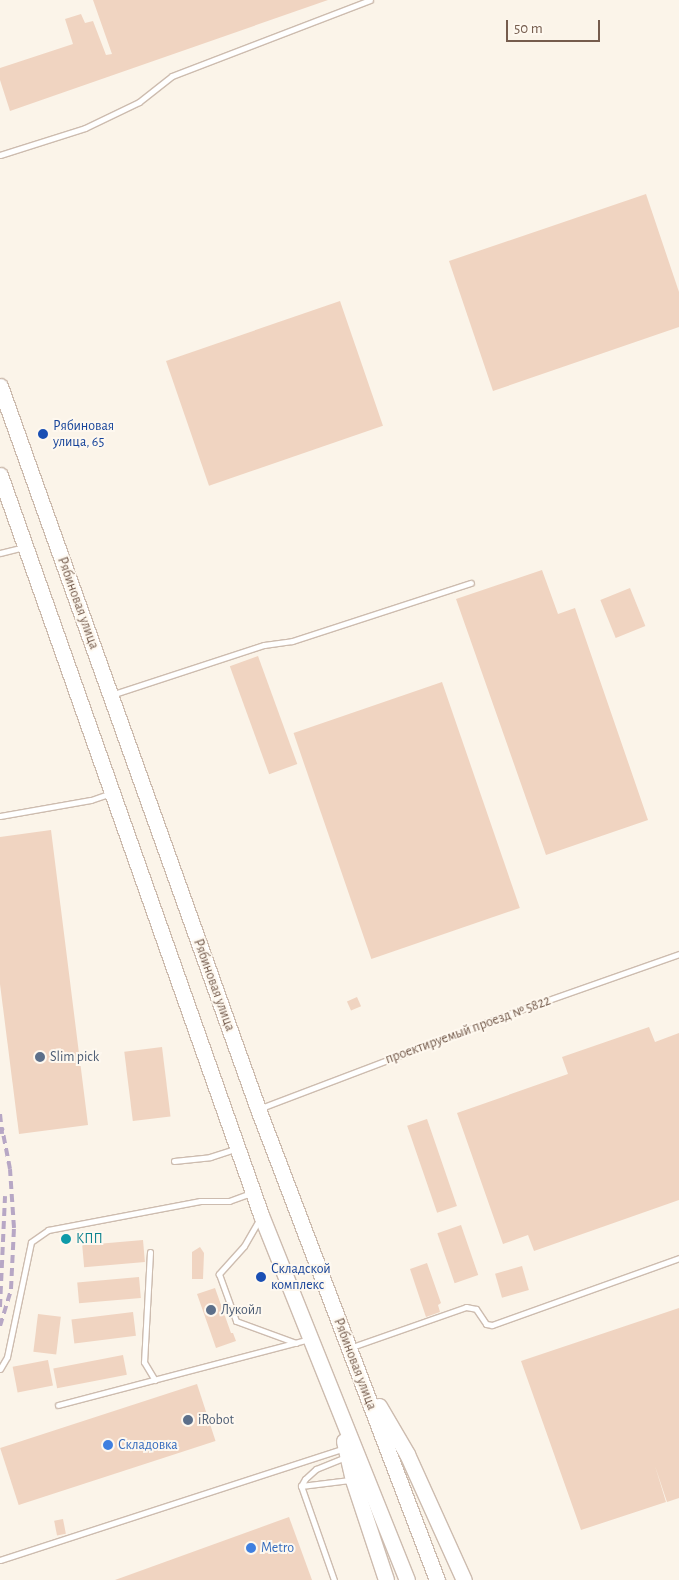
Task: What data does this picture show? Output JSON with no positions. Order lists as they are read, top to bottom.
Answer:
{
  "streets": {
    "main road": ["Рябиновая улица"],
    "lane": ["проектируемый проезд № 5822"]
  },
  "crossings": [
    ["Рябиновая улица", "проектируемый проезд № 5822"]
  ],
  "places": [
    "Рябиновая улица, 65",
    "Slim pick",
    "КПП",
    "Складской комплекс",
    "Лукойл",
    "iRobot",
    "Складовка",
    "Metro"
  ],
  "scale_bar": "50 m"
}
